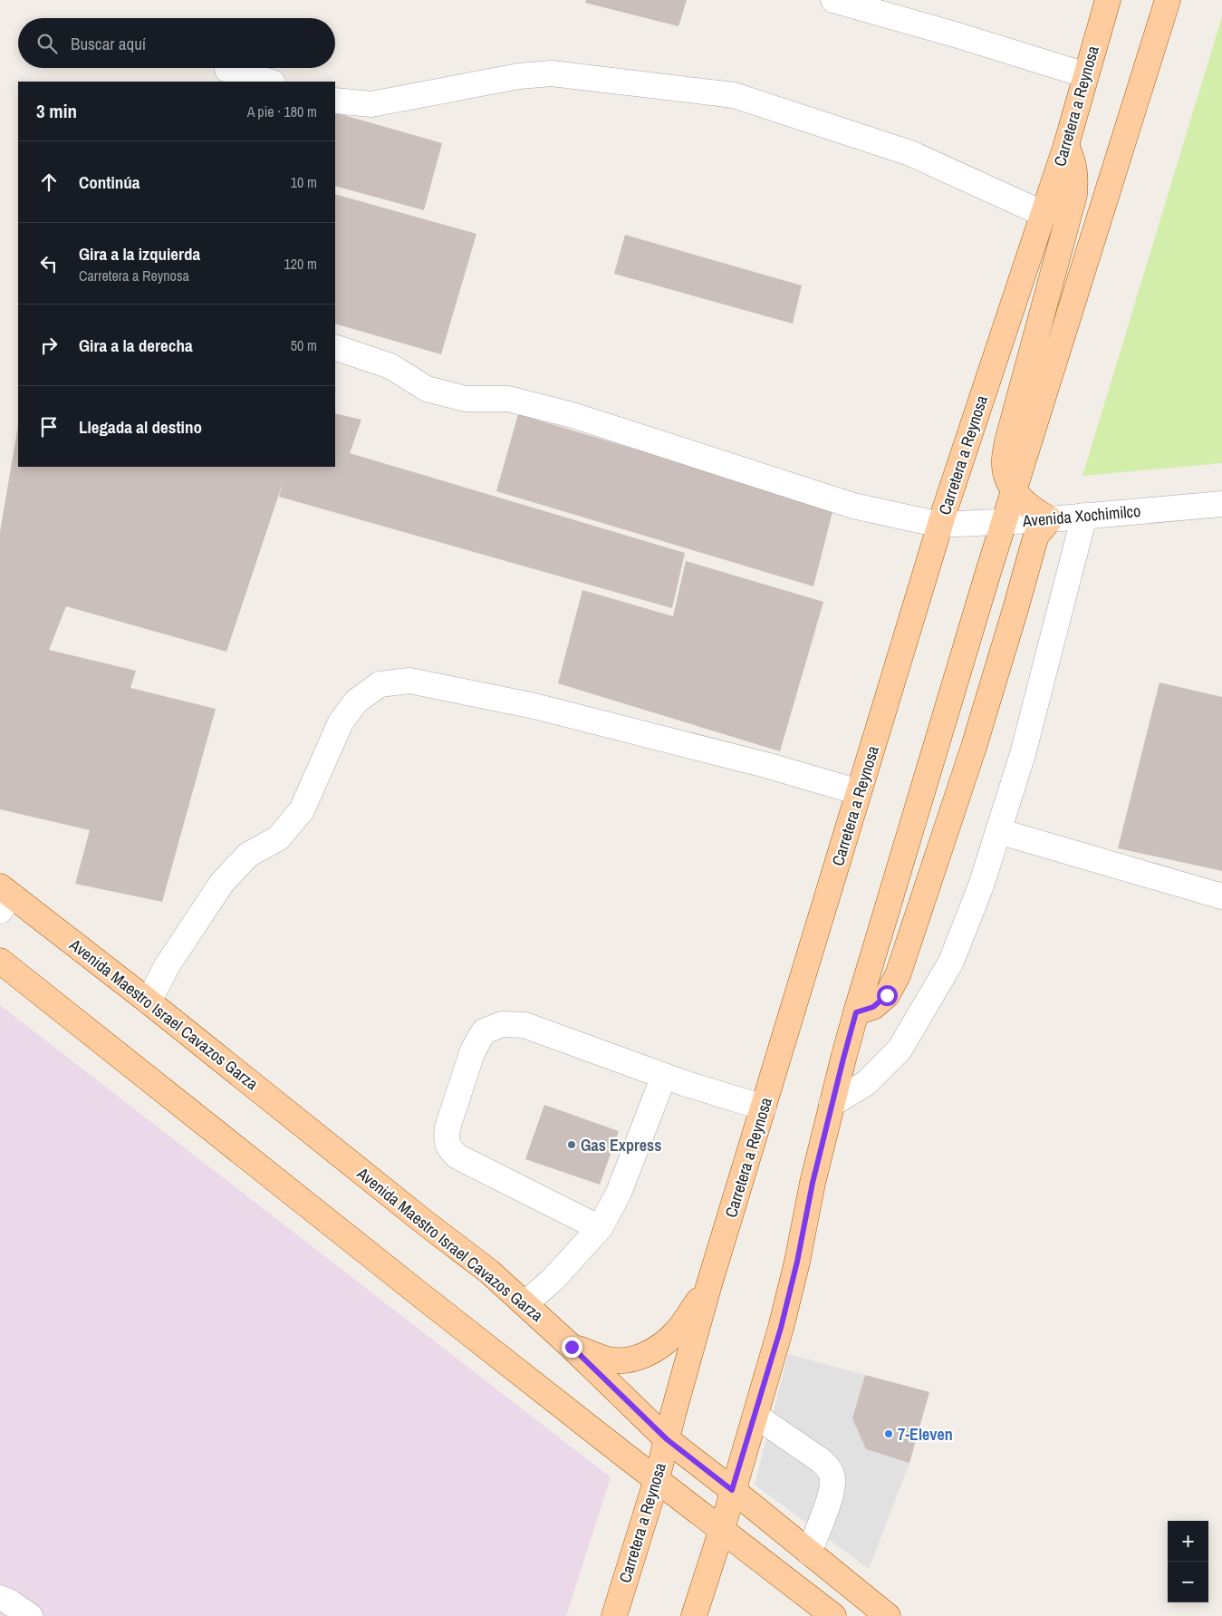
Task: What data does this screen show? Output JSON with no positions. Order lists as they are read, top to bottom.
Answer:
{
  "streets": {
    "main road": ["Carretera a Reynosa", "Avenida Maestro Israel Cavazos Garza"],
    "street": ["Avenida Xochimilco"]
  },
  "crossings": [
    ["Carretera a Reynosa", "Avenida Xochimilco"],
    ["Carretera a Reynosa", "Avenida Maestro Israel Cavazos Garza"]
  ],
  "places": ["Gas Express", "7-Eleven"],
  "page": {
    "search": "Buscar aquí",
    "heading": ["3 min", "A pie · 180 m"],
    "list": [
      ["Continúa", "10 m"],
      ["Gira a la izquierda", "Carretera a Reynosa", "120 m"],
      ["Gira a la derecha", "50 m"],
      "Llegada al destino"
    ],
    "map_buttons": ["+", "−"]
  }
}
